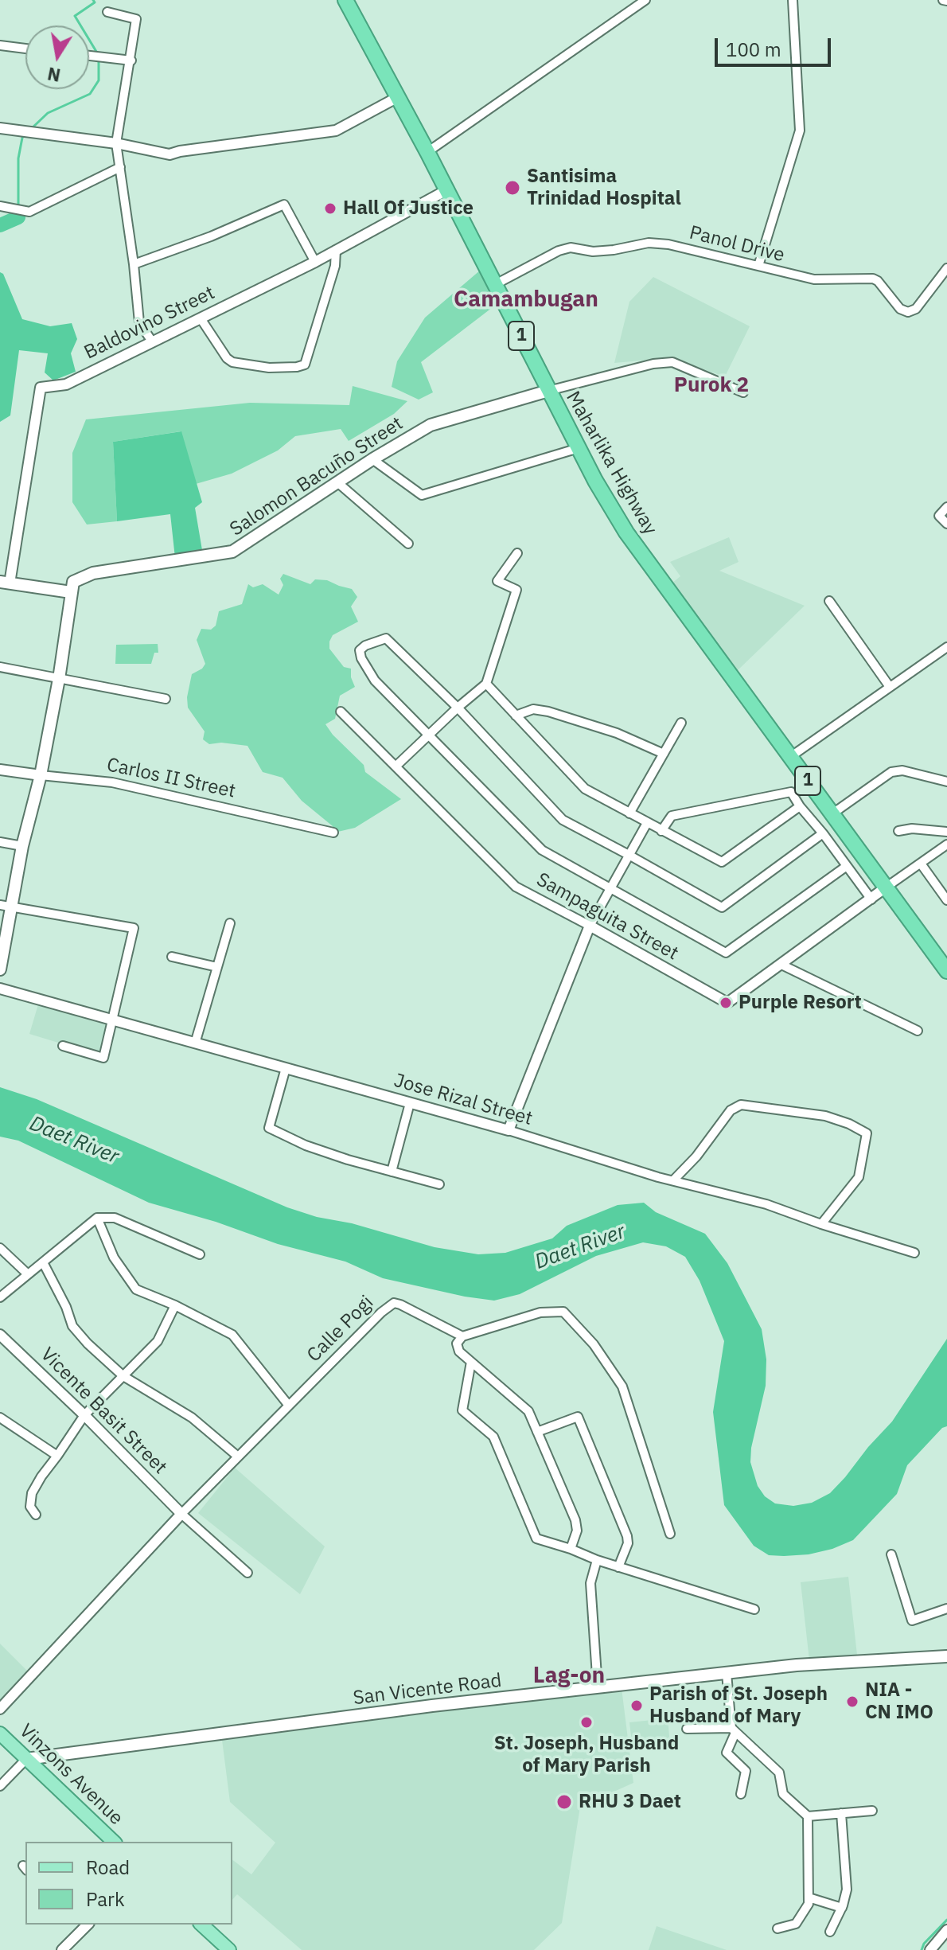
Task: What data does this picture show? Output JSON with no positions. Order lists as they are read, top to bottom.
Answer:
{
  "streets": {
    "highway": ["1", "Maharlika Highway"],
    "main road": ["Salomon Bacuño Street", "San Vicente Road", "Vinzons Avenue"],
    "street": [
      "Panol Drive",
      "Baldovino Street",
      "Carlos II Street",
      "Sampaguita Street",
      "Jose Rizal Street",
      "Calle Pogi",
      "Vicente Basit Street"
    ]
  },
  "crossings": [
    ["Panol Drive", "Maharlika Highway"],
    ["Baldovino Street", "Maharlika Highway"],
    ["Maharlika Highway", "Salomon Bacuño Street"],
    ["Maharlika Highway", "Sampaguita Street"],
    ["Calle Pogi", "Vicente Basit Street"],
    ["San Vicente Road", "Vinzons Avenue"]
  ],
  "districts": ["Camambugan", "Purok 2", "Lag-on"],
  "water": ["Daet River"],
  "places": [
    "Santisima Trinidad Hospital",
    "Hall Of Justice",
    "Purple Resort",
    "NIA - CN IMO",
    "Parish of St. Joseph Husband of Mary",
    "St. Joseph, Husband of Mary Parish",
    "RHU 3 Daet"
  ],
  "legend": ["Road", "Park"],
  "scale_bar": "100 m",
  "north": "bottom"
}
